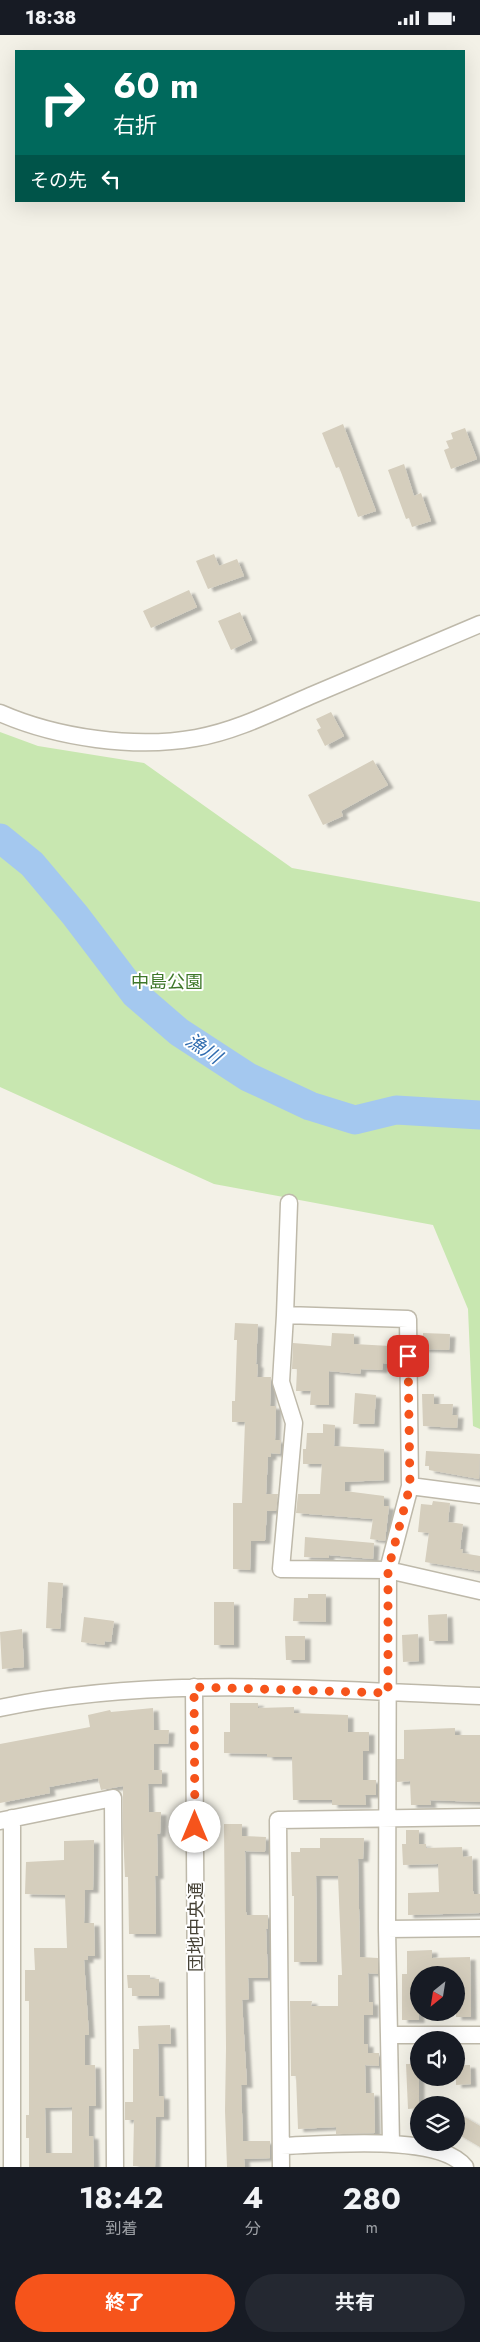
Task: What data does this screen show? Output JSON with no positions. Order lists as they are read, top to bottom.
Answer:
{
  "streets": {
    "street": ["団地中央通"]
  },
  "water": ["漁川"],
  "parks": ["中島公園"],
  "north": "bottom left",
  "page": {
    "status": "18:38",
    "turn": ["60 m", "右折"],
    "then": "その先",
    "eta": [
      "18:42",
      "到着",
      "4",
      "分",
      "280",
      "m"
    ],
    "buttons": ["終了", "共有"]
  }
}
